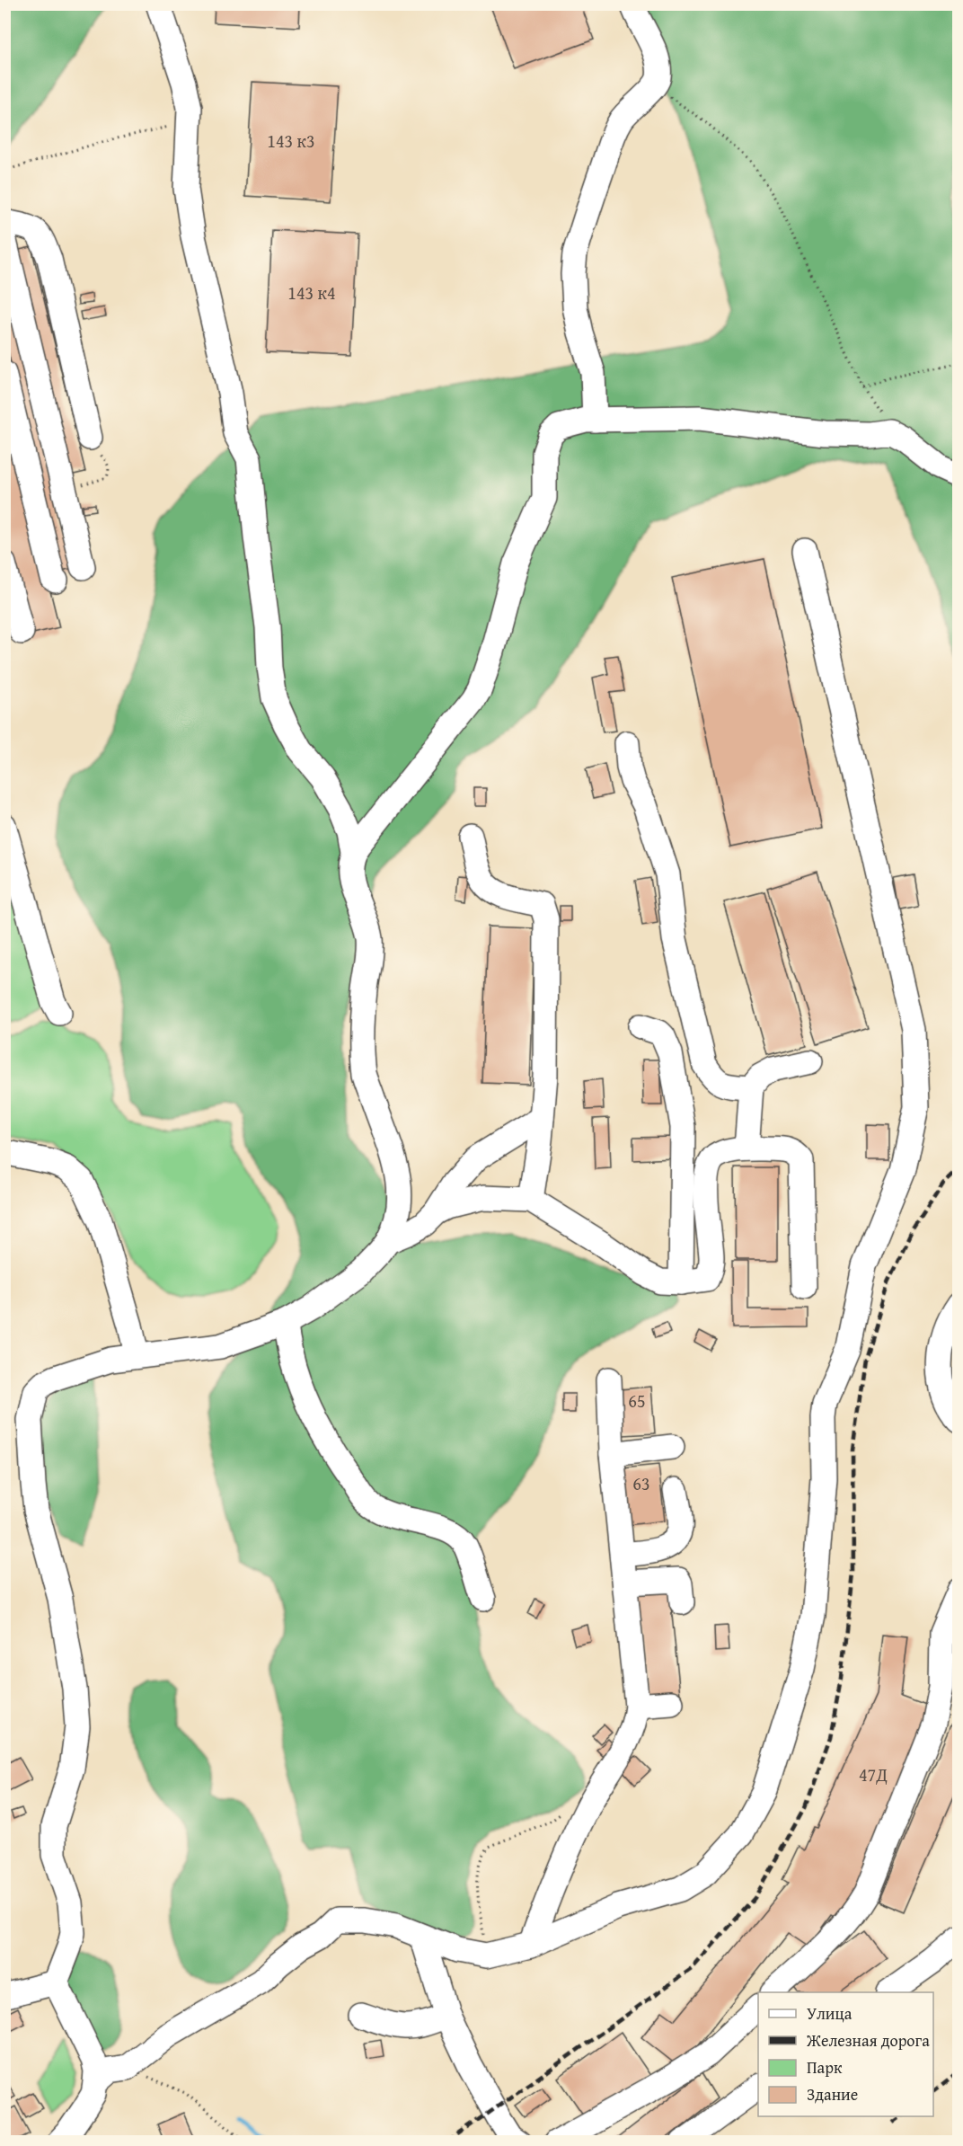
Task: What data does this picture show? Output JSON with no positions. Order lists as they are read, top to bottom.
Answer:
{
  "house_numbers": [
    "143 к3",
    "143 к4",
    "65",
    "63",
    "47Д"
  ],
  "legend": [
    "Улица",
    "Железная дорога",
    "Парк",
    "Здание"
  ]
}
